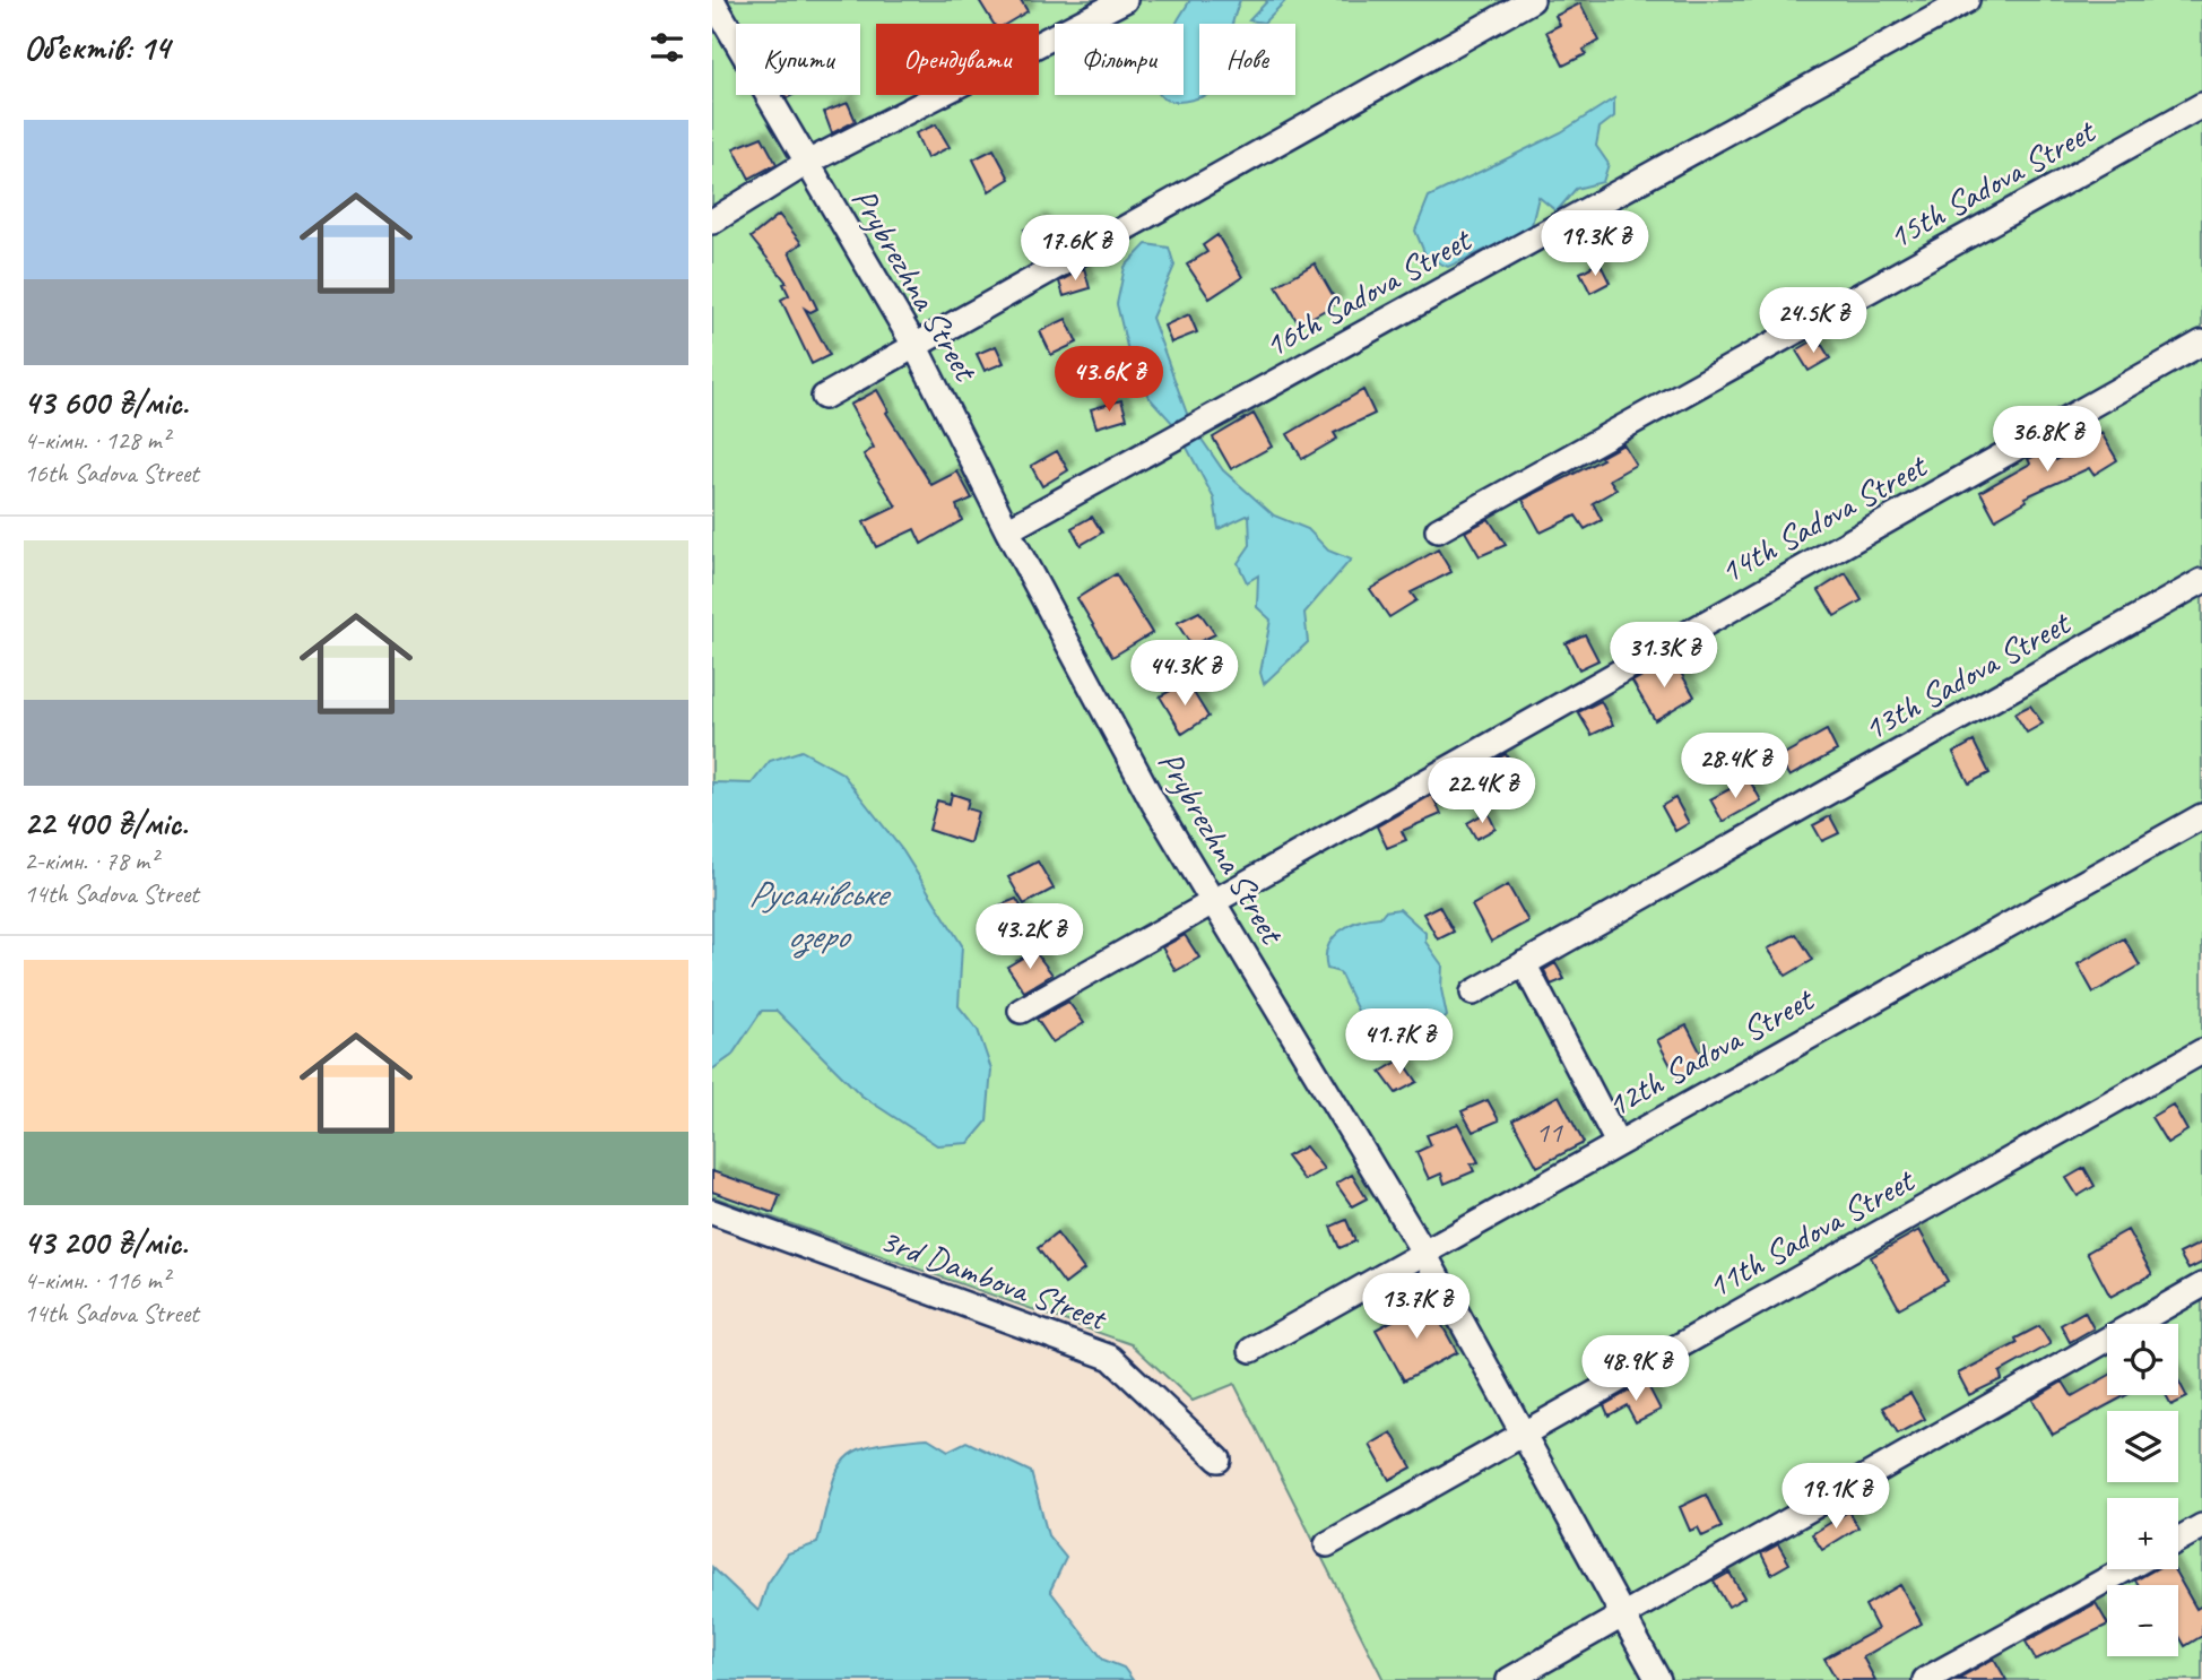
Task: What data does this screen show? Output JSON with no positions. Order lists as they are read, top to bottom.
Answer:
{
  "streets": {
    "street": [
      "15th Sadova Street",
      "Prybrezhna Street",
      "16th Sadova Street",
      "14th Sadova Street",
      "13th Sadova Street",
      "12th Sadova Street",
      "11th Sadova Street",
      "3rd Dambova Street"
    ]
  },
  "crossings": [
    ["Prybrezhna Street", "16th Sadova Street"],
    ["Prybrezhna Street", "14th Sadova Street"],
    ["Prybrezhna Street", "12th Sadova Street"],
    ["Prybrezhna Street", "11th Sadova Street"]
  ],
  "water": ["Русанівське озеро"],
  "house_numbers": ["11"],
  "page": {
    "heading": "Об’єктів: 14",
    "chip": [
      "Купити",
      "Орендувати",
      "Фільтри",
      "Нове"
    ],
    "list": [
      {
        "name": "43 600 ₴/міс.",
        "note": "4-кімн. · 128 m² · 16th Sadova Street"
      },
      {
        "name": "22 400 ₴/міс.",
        "note": "2-кімн. · 78 m² · 14th Sadova Street"
      },
      {
        "name": "43 200 ₴/міс.",
        "note": "4-кімн. · 116 m² · 14th Sadova Street"
      }
    ],
    "price": [
      "19.3K ₴",
      "17.6K ₴",
      "24.5K ₴",
      "43.6K ₴",
      "36.8K ₴",
      "31.3K ₴",
      "44.3K ₴",
      "28.4K ₴",
      "22.4K ₴",
      "43.2K ₴",
      "41.7K ₴",
      "13.7K ₴",
      "48.9K ₴",
      "19.1K ₴"
    ],
    "map_buttons": ["+", "−"]
  }
}
